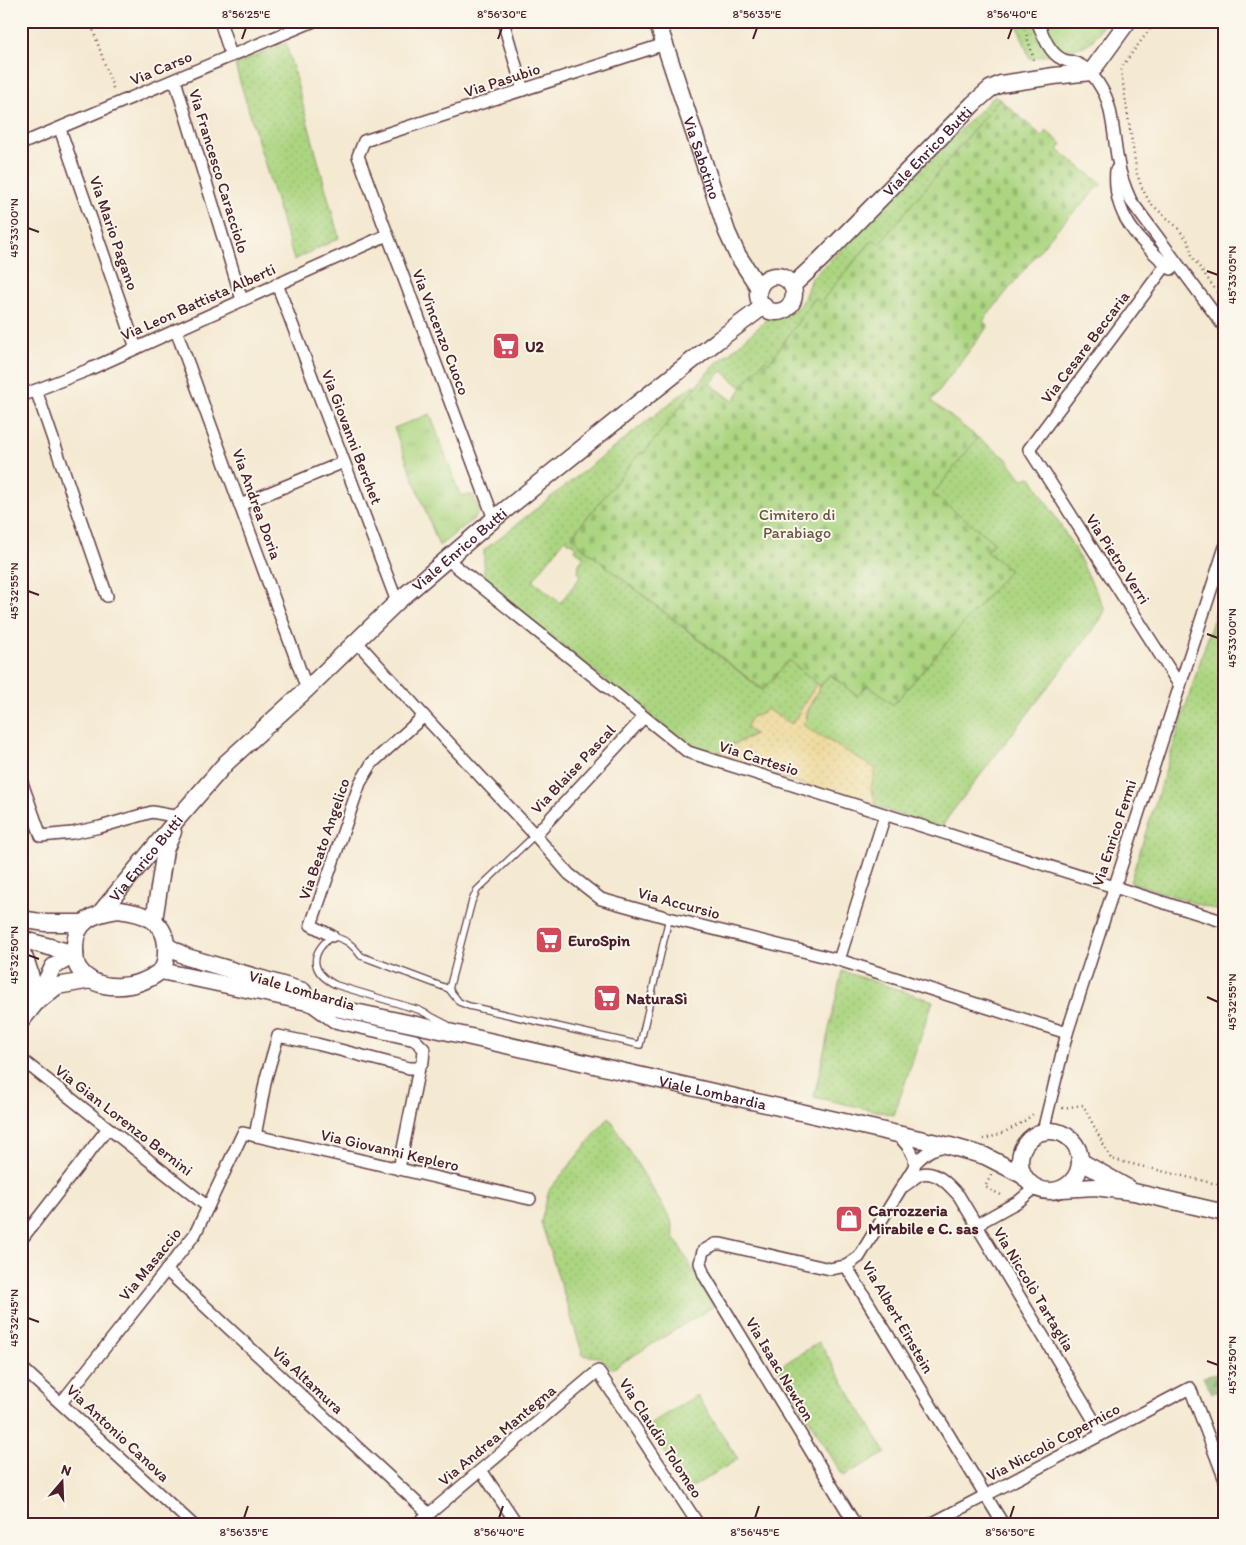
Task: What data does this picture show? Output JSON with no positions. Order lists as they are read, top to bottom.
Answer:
{
  "streets": {
    "street": [
      "Via Carso",
      "Via Pasubio",
      "Viale Enrico Butti",
      "Via Sabotino",
      "Via Francesco Caracciolo",
      "Via Mario Pagano",
      "Via Leon Battista Alberti",
      "Via Vincenzo Cuoco",
      "Via Cesare Beccaria",
      "Via Giovanni Berchet",
      "Via Andrea Doria",
      "Via Pietro Verri",
      "Via Cartesio",
      "Via Blaise Pascal",
      "Via Enrico Fermi",
      "Via Beato Angelico",
      "Via Enrico Butti",
      "Via Accursio",
      "Viale Lombardia",
      "Via Gian Lorenzo Bernini",
      "Via Giovanni Keplero",
      "Via Masaccio",
      "Via Niccolò Tartaglia",
      "Via Albert Einstein",
      "Via Isaac Newton",
      "Via Altamura",
      "Via Antonio Canova",
      "Via Andrea Mantegna",
      "Via Claudio Tolomeo",
      "Via Niccolò Copernico"
    ]
  },
  "crossings": [
    ["Via Carso", "Via Francesco Caracciolo"],
    ["Via Carso", "Via Mario Pagano"],
    ["Via Pasubio", "Via Sabotino"],
    ["Via Pasubio", "Via Vincenzo Cuoco"],
    ["Viale Enrico Butti", "Via Sabotino"],
    ["Viale Enrico Butti", "Via Vincenzo Cuoco"],
    ["Viale Enrico Butti", "Via Giovanni Berchet"],
    ["Viale Enrico Butti", "Via Andrea Doria"],
    ["Viale Enrico Butti", "Via Cartesio"],
    ["Viale Enrico Butti", "Via Enrico Butti"],
    ["Via Francesco Caracciolo", "Via Leon Battista Alberti"],
    ["Via Mario Pagano", "Via Leon Battista Alberti"],
    ["Via Leon Battista Alberti", "Via Vincenzo Cuoco"],
    ["Via Leon Battista Alberti", "Via Giovanni Berchet"],
    ["Via Leon Battista Alberti", "Via Andrea Doria"],
    ["Via Cesare Beccaria", "Via Pietro Verri"],
    ["Via Pietro Verri", "Via Enrico Fermi"],
    ["Via Cartesio", "Via Blaise Pascal"],
    ["Via Cartesio", "Via Enrico Fermi"],
    ["Via Blaise Pascal", "Via Beato Angelico"],
    ["Via Blaise Pascal", "Via Accursio"],
    ["Via Enrico Fermi", "Via Accursio"],
    ["Via Enrico Fermi", "Viale Lombardia"],
    ["Via Enrico Butti", "Viale Lombardia"],
    ["Via Gian Lorenzo Bernini", "Via Masaccio"],
    ["Via Giovanni Keplero", "Via Masaccio"],
    ["Via Masaccio", "Via Altamura"],
    ["Via Masaccio", "Via Antonio Canova"],
    ["Via Niccolò Tartaglia", "Via Albert Einstein"],
    ["Via Niccolò Tartaglia", "Via Niccolò Copernico"],
    ["Via Albert Einstein", "Via Isaac Newton"],
    ["Via Albert Einstein", "Via Niccolò Copernico"],
    ["Via Altamura", "Via Andrea Mantegna"],
    ["Via Andrea Mantegna", "Via Claudio Tolomeo"]
  ],
  "parks": ["Cimitero di Parabiago"],
  "places": {
    "supermarket": ["U2", "EuroSpin", "NaturaSì"],
    "shop": ["Carrozzeria Mirabile e C. sas"]
  },
  "north": "top",
  "coordinates": [
    "8°56'25\"E",
    "8°56'30\"E",
    "8°56'35\"E",
    "8°56'40\"E",
    "45°33'00\"N",
    "45°33'05\"N",
    "45°32'55\"N",
    "45°32'50\"N",
    "45°32'45\"N",
    "8°56'45\"E",
    "8°56'50\"E"
  ]
}
